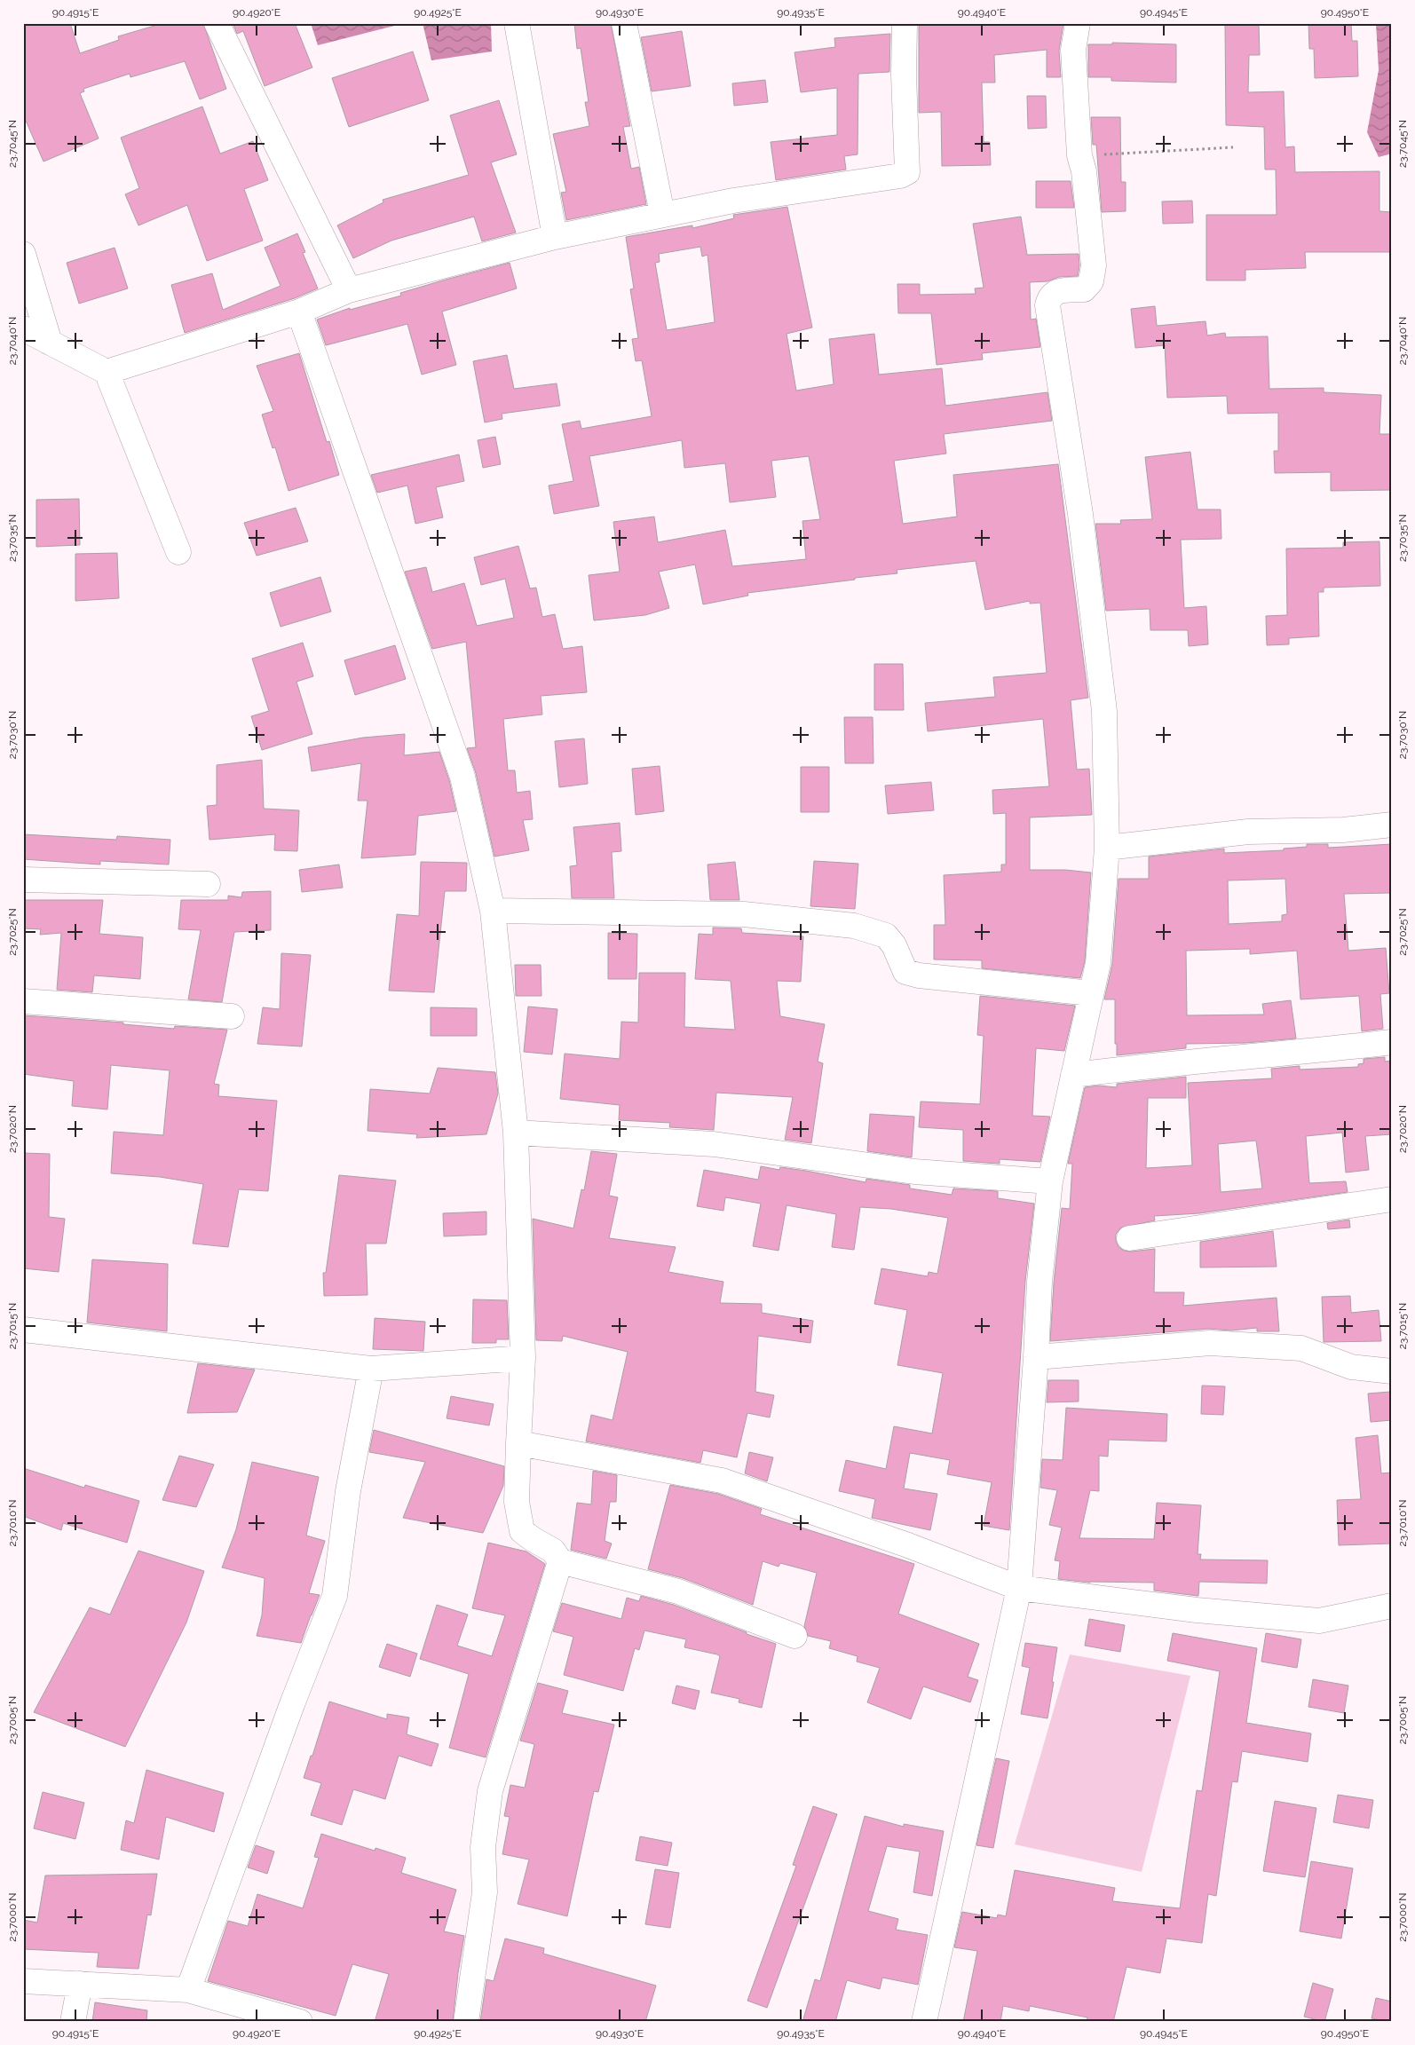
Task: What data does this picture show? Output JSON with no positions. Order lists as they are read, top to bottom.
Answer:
{
  "coordinates": [
    "90.4915°E",
    "90.4920°E",
    "90.4925°E",
    "90.4930°E",
    "90.4935°E",
    "90.4940°E",
    "90.4945°E",
    "90.4950°E",
    "23.7045°N",
    "23.7040°N",
    "23.7035°N",
    "23.7030°N",
    "23.7025°N",
    "23.7020°N",
    "23.7015°N",
    "23.7010°N",
    "23.7005°N",
    "23.7000°N"
  ]
}
